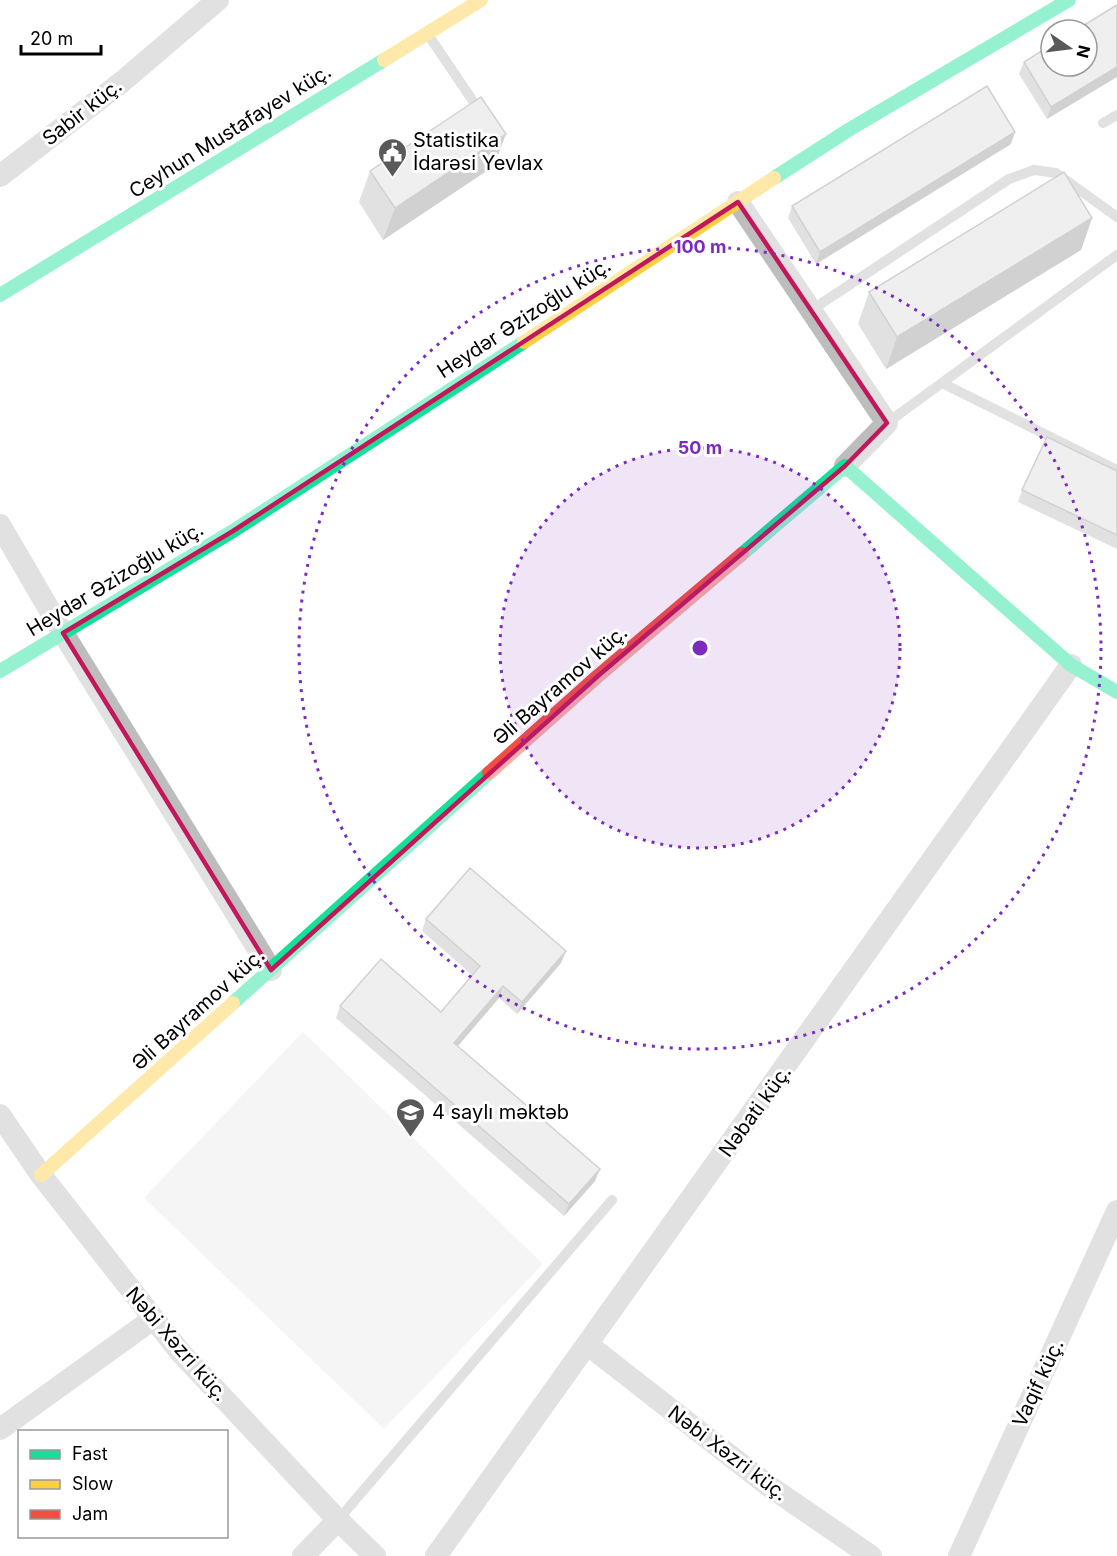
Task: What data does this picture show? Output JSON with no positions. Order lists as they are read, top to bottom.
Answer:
{
  "streets": {
    "street": [
      "Sabir küç.",
      "Ceyhun Mustafayev küç.",
      "Heydər Əzizoğlu küç.",
      "Əli Bayramov küç.",
      "Nəbati küç.",
      "Nəbi Xəzri küç.",
      "Vaqif küç."
    ]
  },
  "crossings": [
    ["Əli Bayramov küç.", "Nəbi Xəzri küç."],
    ["Nəbati küç.", "Nəbi Xəzri küç."]
  ],
  "places": {
    "public building": ["Statistika İdarəsi Yevlax"],
    "school or university": ["4 saylı məktəb"]
  },
  "legend": ["Fast", "Slow", "Jam"],
  "scale_bar": "20 m",
  "north": "right",
  "rings": ["100 m", "50 m"]
}
